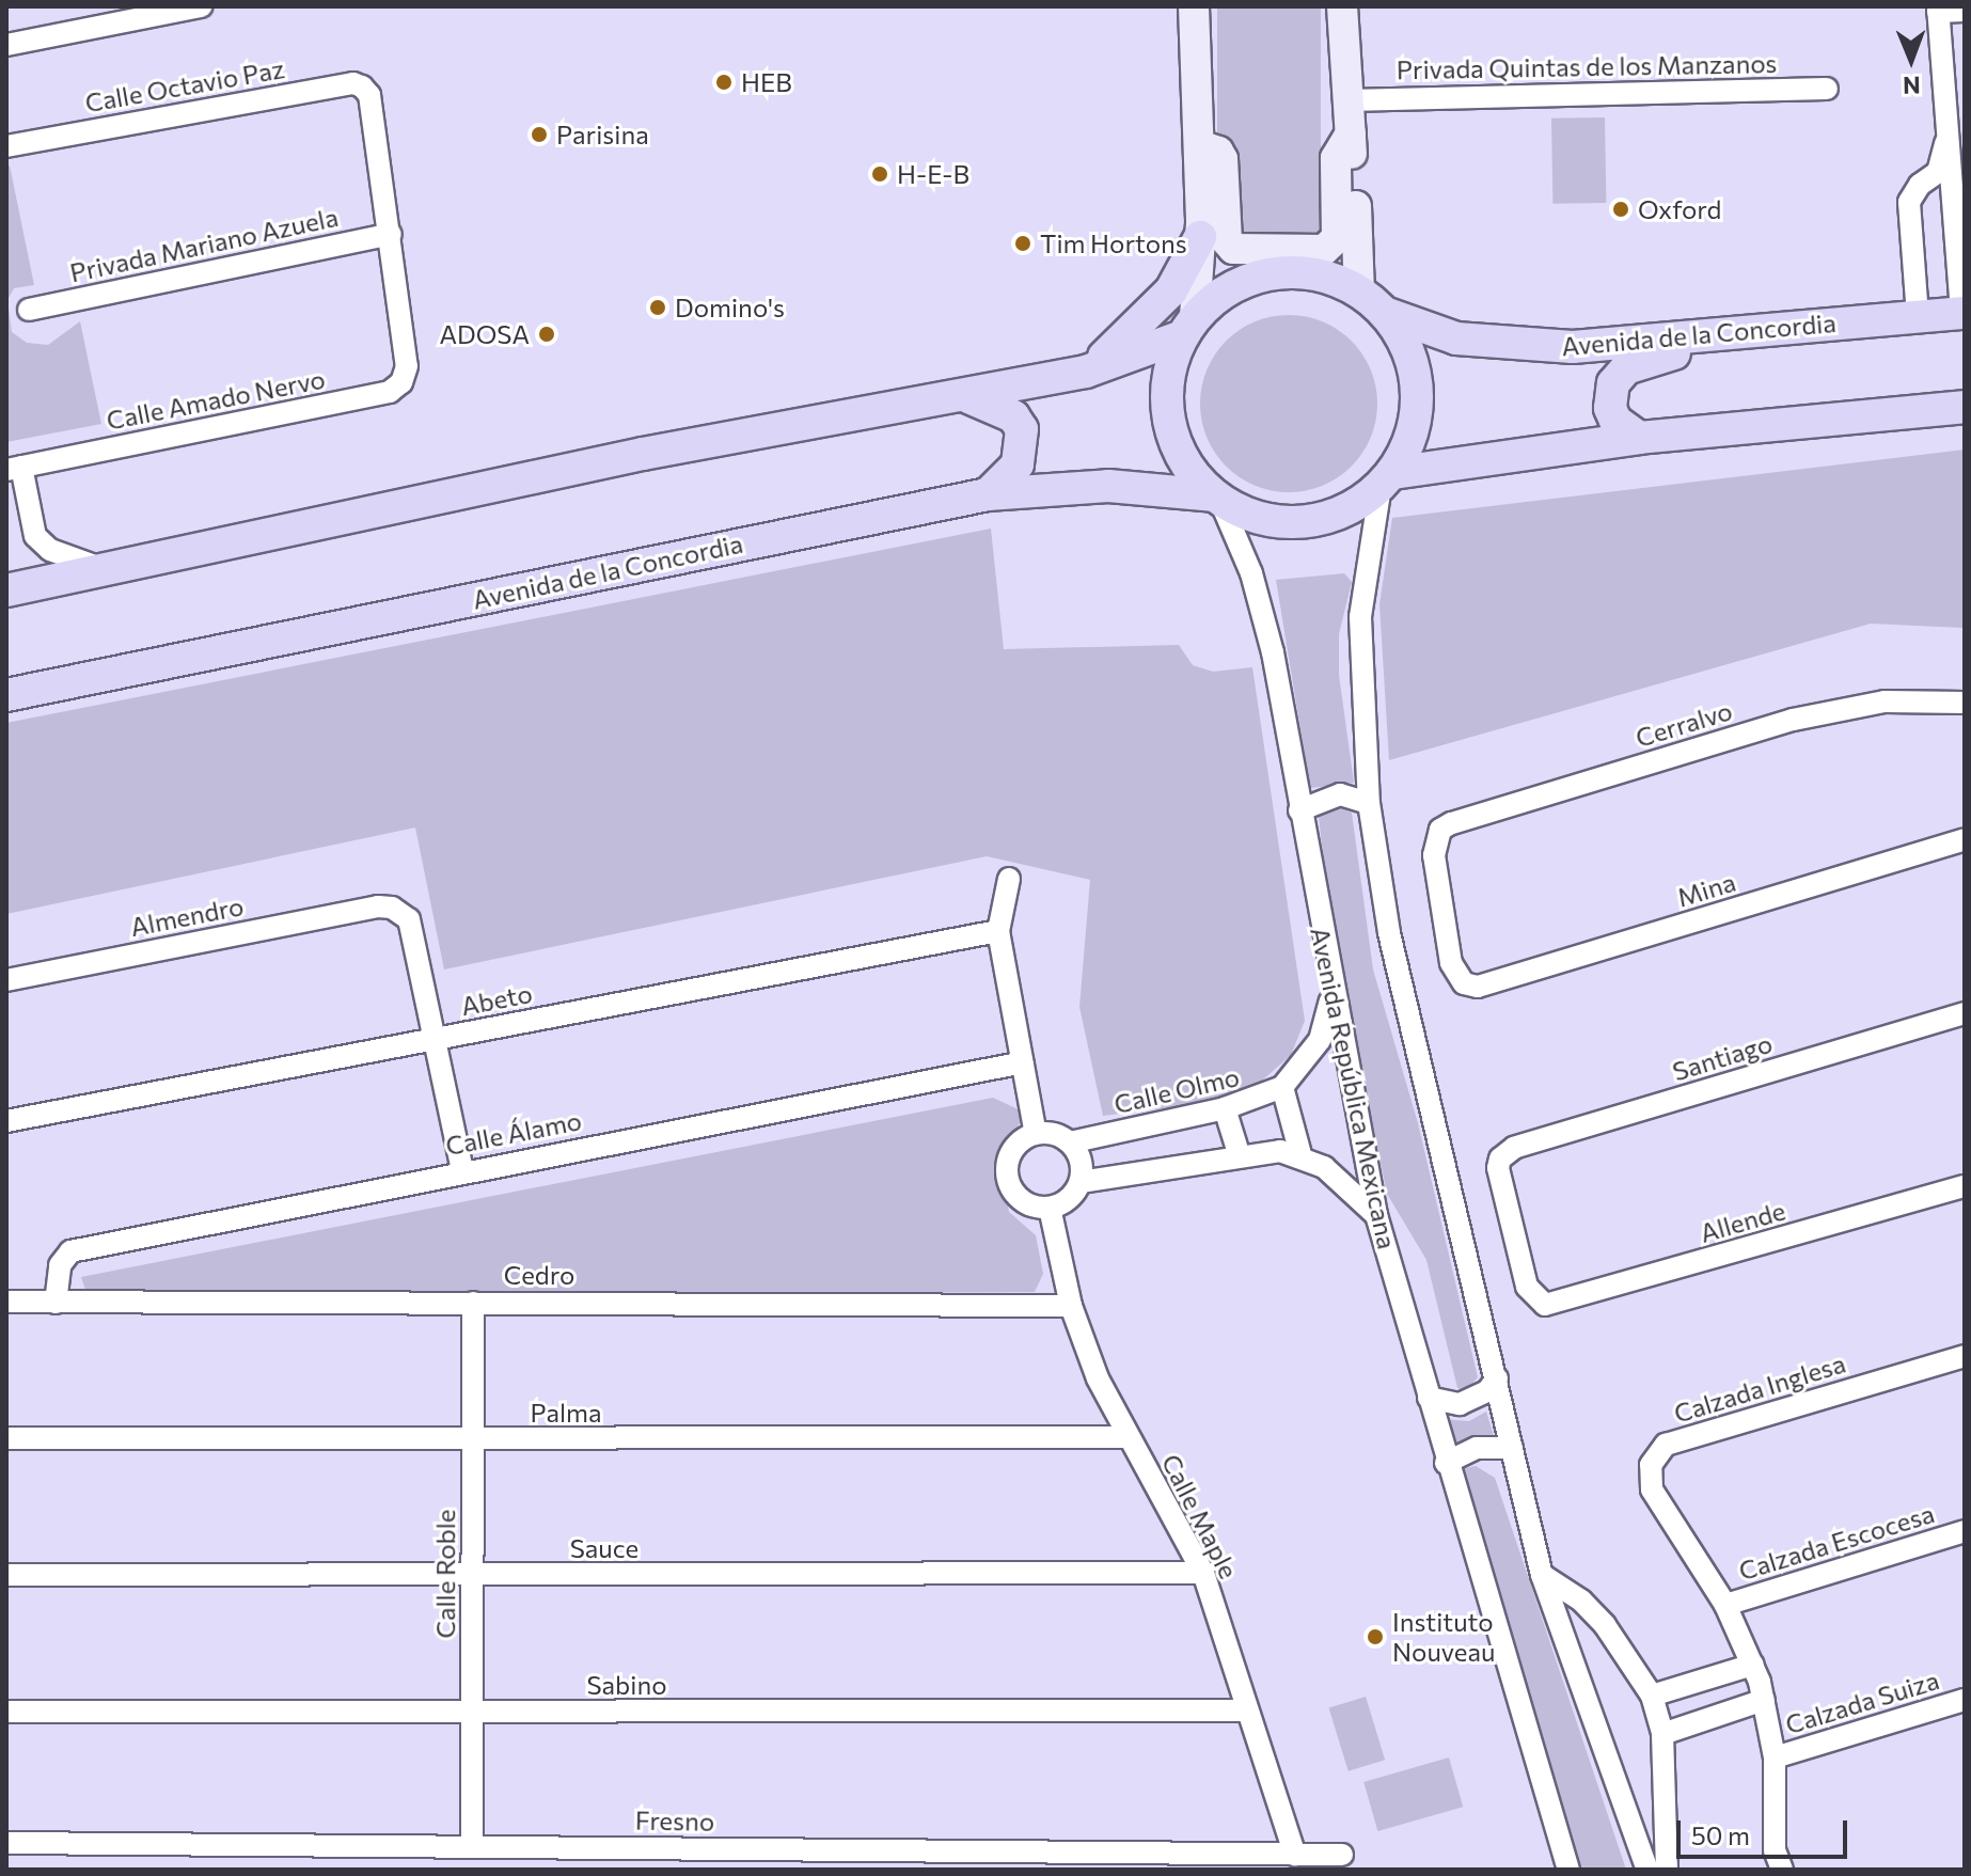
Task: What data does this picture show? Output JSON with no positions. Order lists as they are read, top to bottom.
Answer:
{
  "streets": {
    "main road": ["Avenida de la Concordia"],
    "street": [
      "Privada Quintas de los Manzanos",
      "Calle Octavio Paz",
      "Privada Mariano Azuela",
      "Calle Amado Nervo",
      "Cerralvo",
      "Mina",
      "Almendro",
      "Abeto",
      "Santiago",
      "Avenida República Mexicana",
      "Calle Olmo",
      "Calle Álamo",
      "Allende",
      "Cedro",
      "Calzada Inglesa",
      "Palma",
      "Calle Maple",
      "Calzada Escocesa",
      "Sauce",
      "Calle Roble",
      "Sabino",
      "Calzada Suiza",
      "Fresno"
    ]
  },
  "crossings": [
    ["Calle Octavio Paz", "Privada Mariano Azuela"],
    ["Calle Octavio Paz", "Calle Amado Nervo"],
    ["Privada Mariano Azuela", "Calle Amado Nervo"],
    ["Avenida de la Concordia", "Avenida República Mexicana"],
    ["Cerralvo", "Mina"],
    ["Almendro", "Abeto"],
    ["Santiago", "Allende"],
    ["Calle Olmo", "Calle Maple"],
    ["Calle Álamo", "Cedro"],
    ["Cedro", "Calle Maple"],
    ["Cedro", "Calle Roble"],
    ["Calzada Inglesa", "Calzada Escocesa"],
    ["Calzada Inglesa", "Calzada Suiza"],
    ["Palma", "Calle Maple"],
    ["Palma", "Calle Roble"],
    ["Calle Maple", "Sauce"],
    ["Calle Maple", "Sabino"],
    ["Calle Maple", "Fresno"],
    ["Sauce", "Calle Roble"],
    ["Calle Roble", "Sabino"],
    ["Calle Roble", "Fresno"]
  ],
  "places": [
    "HEB",
    "Parisina",
    "H-E-B",
    "Oxford",
    "Tim Hortons",
    "Domino's",
    "ADOSA",
    "Instituto Nouveau"
  ],
  "scale_bar": "50 m",
  "north": "bottom"
}
